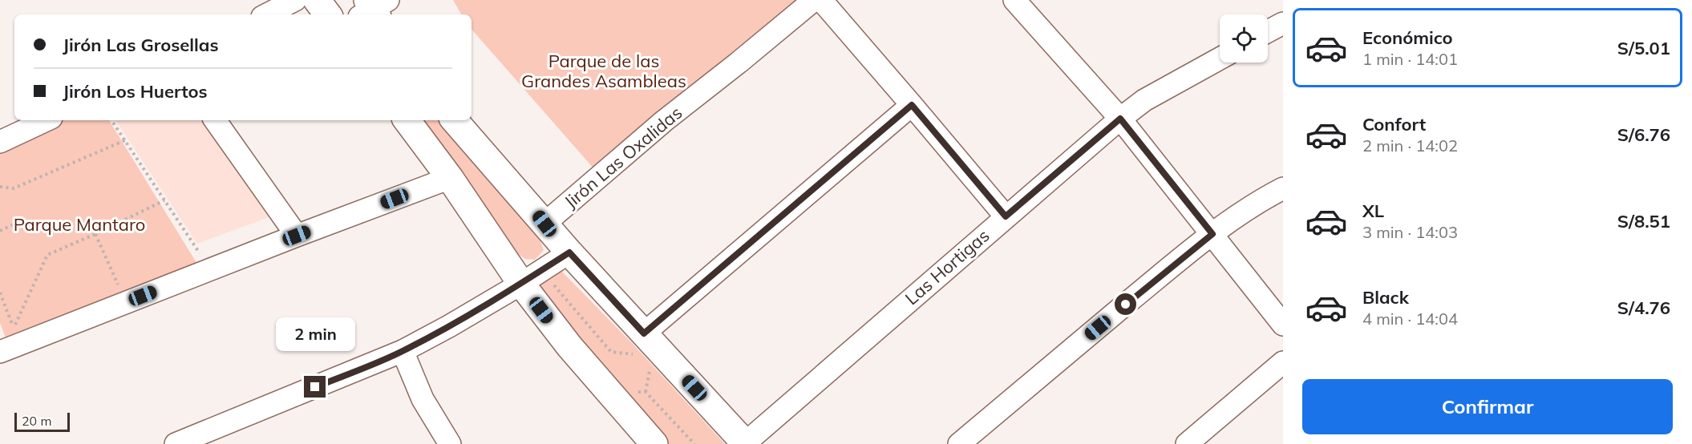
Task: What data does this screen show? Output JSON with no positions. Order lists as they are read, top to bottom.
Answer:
{
  "streets": {
    "street": ["Jirón Las Oxalidas", "Las Hortigas"]
  },
  "parks": ["Parque de las Grandes Asambleas", "Parque Mantaro"],
  "scale_bar": "20 m",
  "page": {
    "list": [
      {
        "name": "Económico",
        "note": "1 min · 14:01",
        "value": "S/5.01"
      },
      {
        "name": "Confort",
        "note": "2 min · 14:02",
        "value": "S/6.76"
      },
      {
        "name": "XL",
        "note": "3 min · 14:03",
        "value": "S/8.51"
      },
      {
        "name": "Black",
        "note": "4 min · 14:04",
        "value": "S/4.76"
      }
    ],
    "banner": ["Jirón Las Grosellas", "Jirón Los Huertos"],
    "bubble": "2 min",
    "buttons": "Confirmar",
    "scale": "20 m"
  }
}
